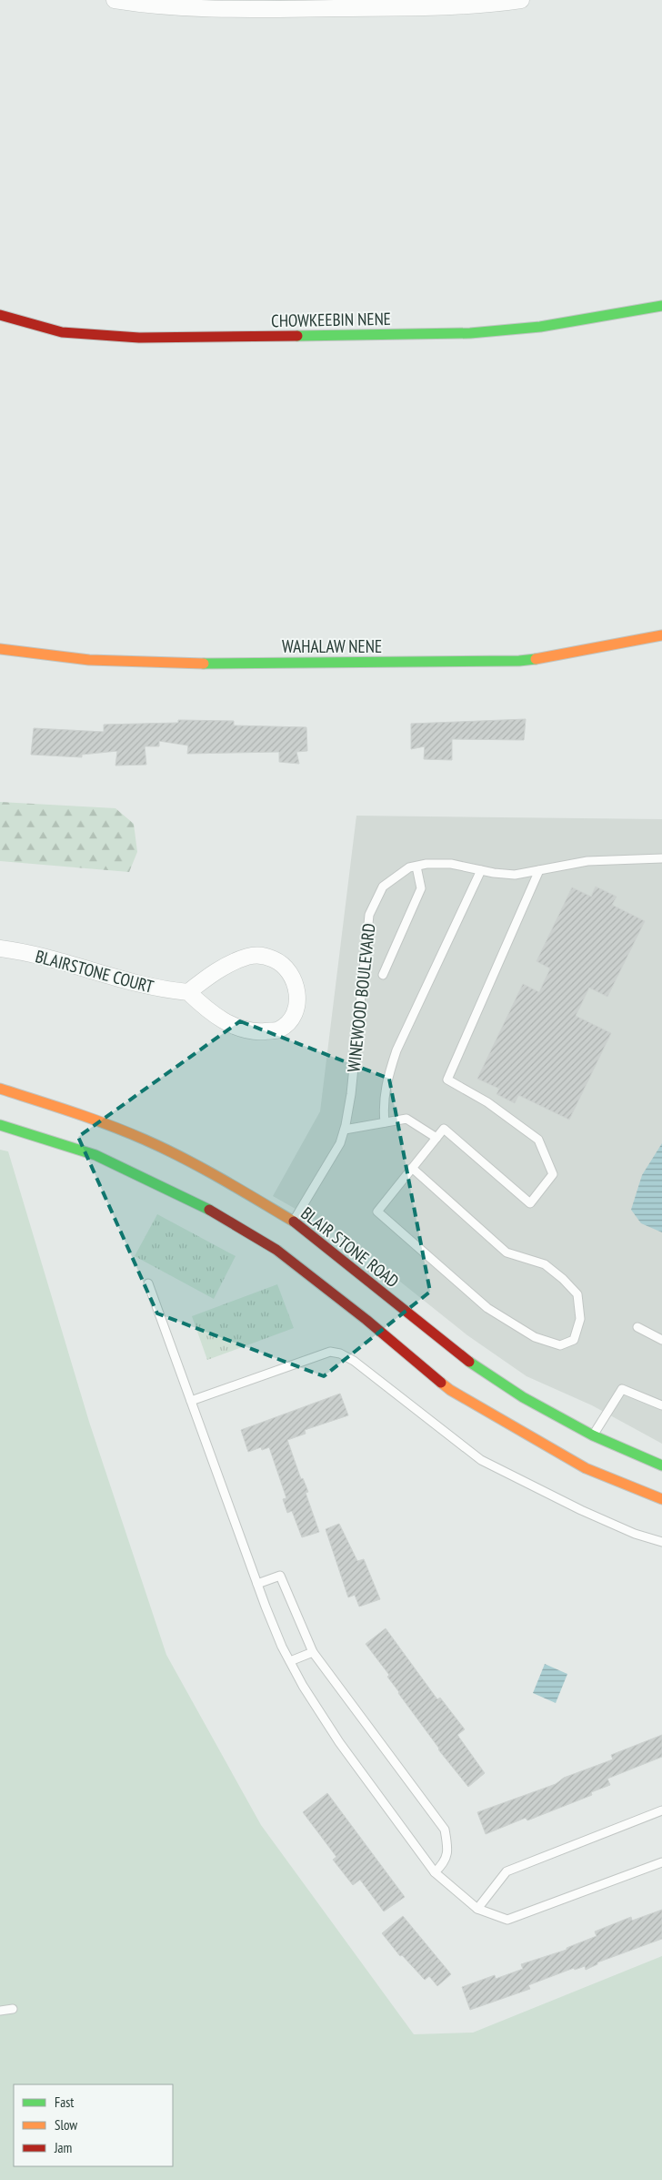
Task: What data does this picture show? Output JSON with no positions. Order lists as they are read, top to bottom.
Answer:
{
  "streets": {
    "main road": ["CHOWKEEBIN NENE", "WAHALAW NENE", "BLAIR STONE ROAD"],
    "street": ["BLAIRSTONE COURT"],
    "lane": ["WINEWOOD BOULEVARD"]
  },
  "crossings": [
    ["WINEWOOD BOULEVARD", "BLAIR STONE ROAD"]
  ],
  "legend": ["Fast", "Slow", "Jam"]
}
